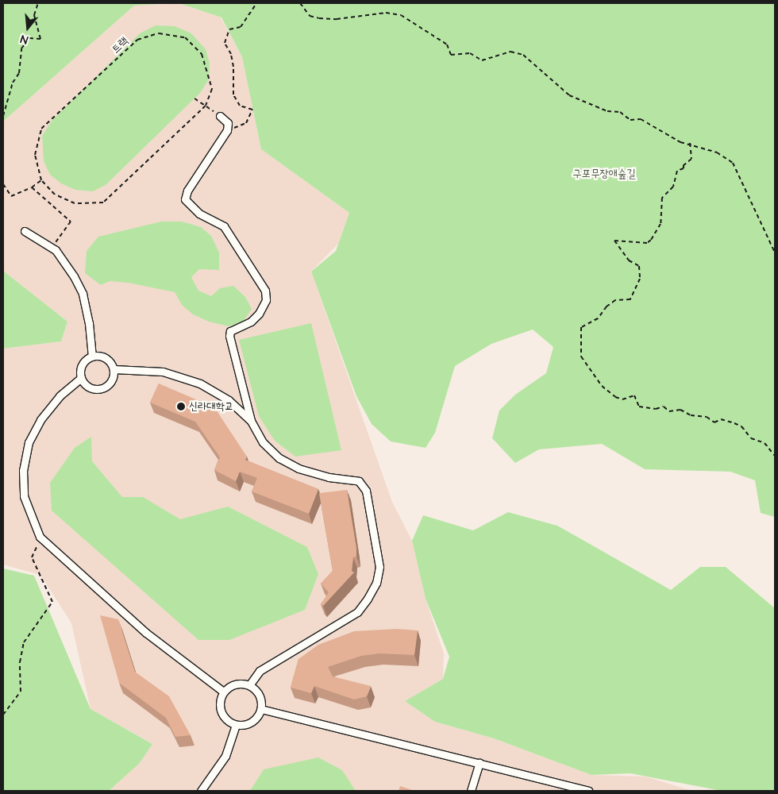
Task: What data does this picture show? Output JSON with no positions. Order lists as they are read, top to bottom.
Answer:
{
  "streets": {
    "path": ["트랙"]
  },
  "parks": ["구포무장애숲길"],
  "places": ["신라대학교"],
  "north": "bottom"
}
